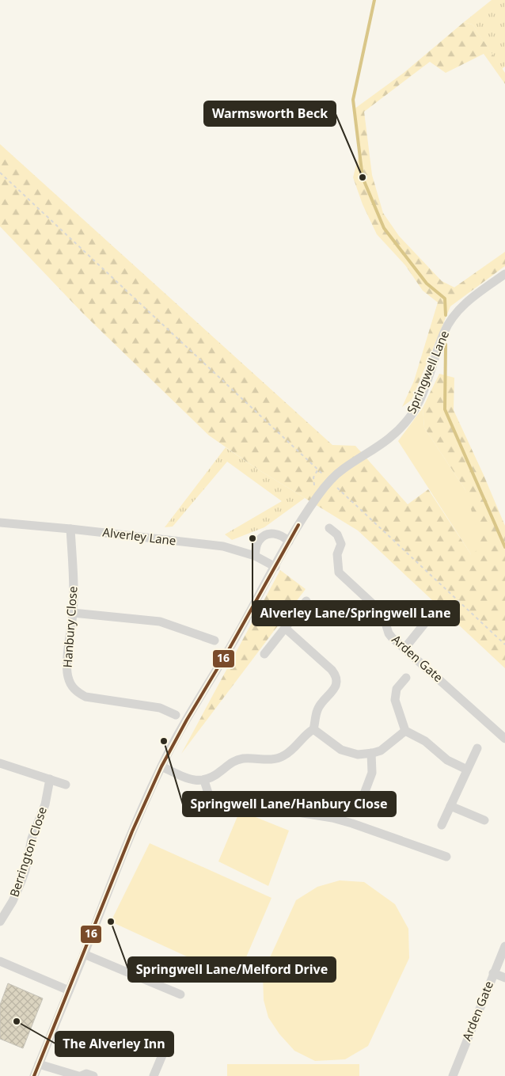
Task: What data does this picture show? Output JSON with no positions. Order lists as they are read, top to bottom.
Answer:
{
  "streets": {
    "street": [
      "Springwell Lane",
      "Alverley Lane",
      "Hanbury Close",
      "Arden Gate",
      "Berrington Close"
    ]
  },
  "crossings": [
    ["Springwell Lane", "Alverley Lane"],
    ["Alverley Lane", "Hanbury Close"]
  ],
  "places": [
    "Warmsworth Beck",
    "Alverley Lane/Springwell Lane",
    "Springwell Lane/Hanbury Close",
    "Springwell Lane/Melford Drive",
    "The Alverley Inn"
  ],
  "lines": ["transit line 16"]
}
